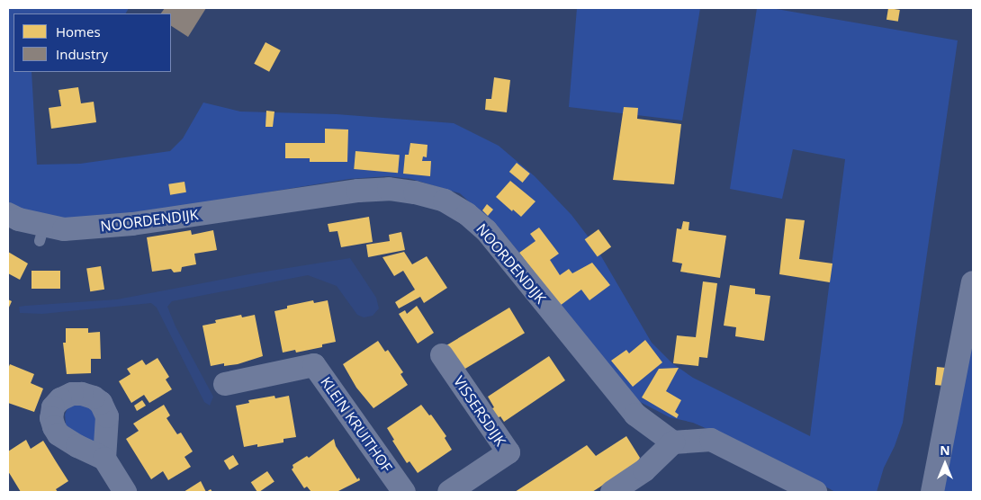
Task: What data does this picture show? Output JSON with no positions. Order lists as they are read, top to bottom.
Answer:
{
  "streets": {
    "street": ["NOORDENDIJK", "VISSERSDIJK", "KLEIN KRUITHOF"]
  },
  "legend": ["Homes", "Industry"],
  "north": "top"
}
